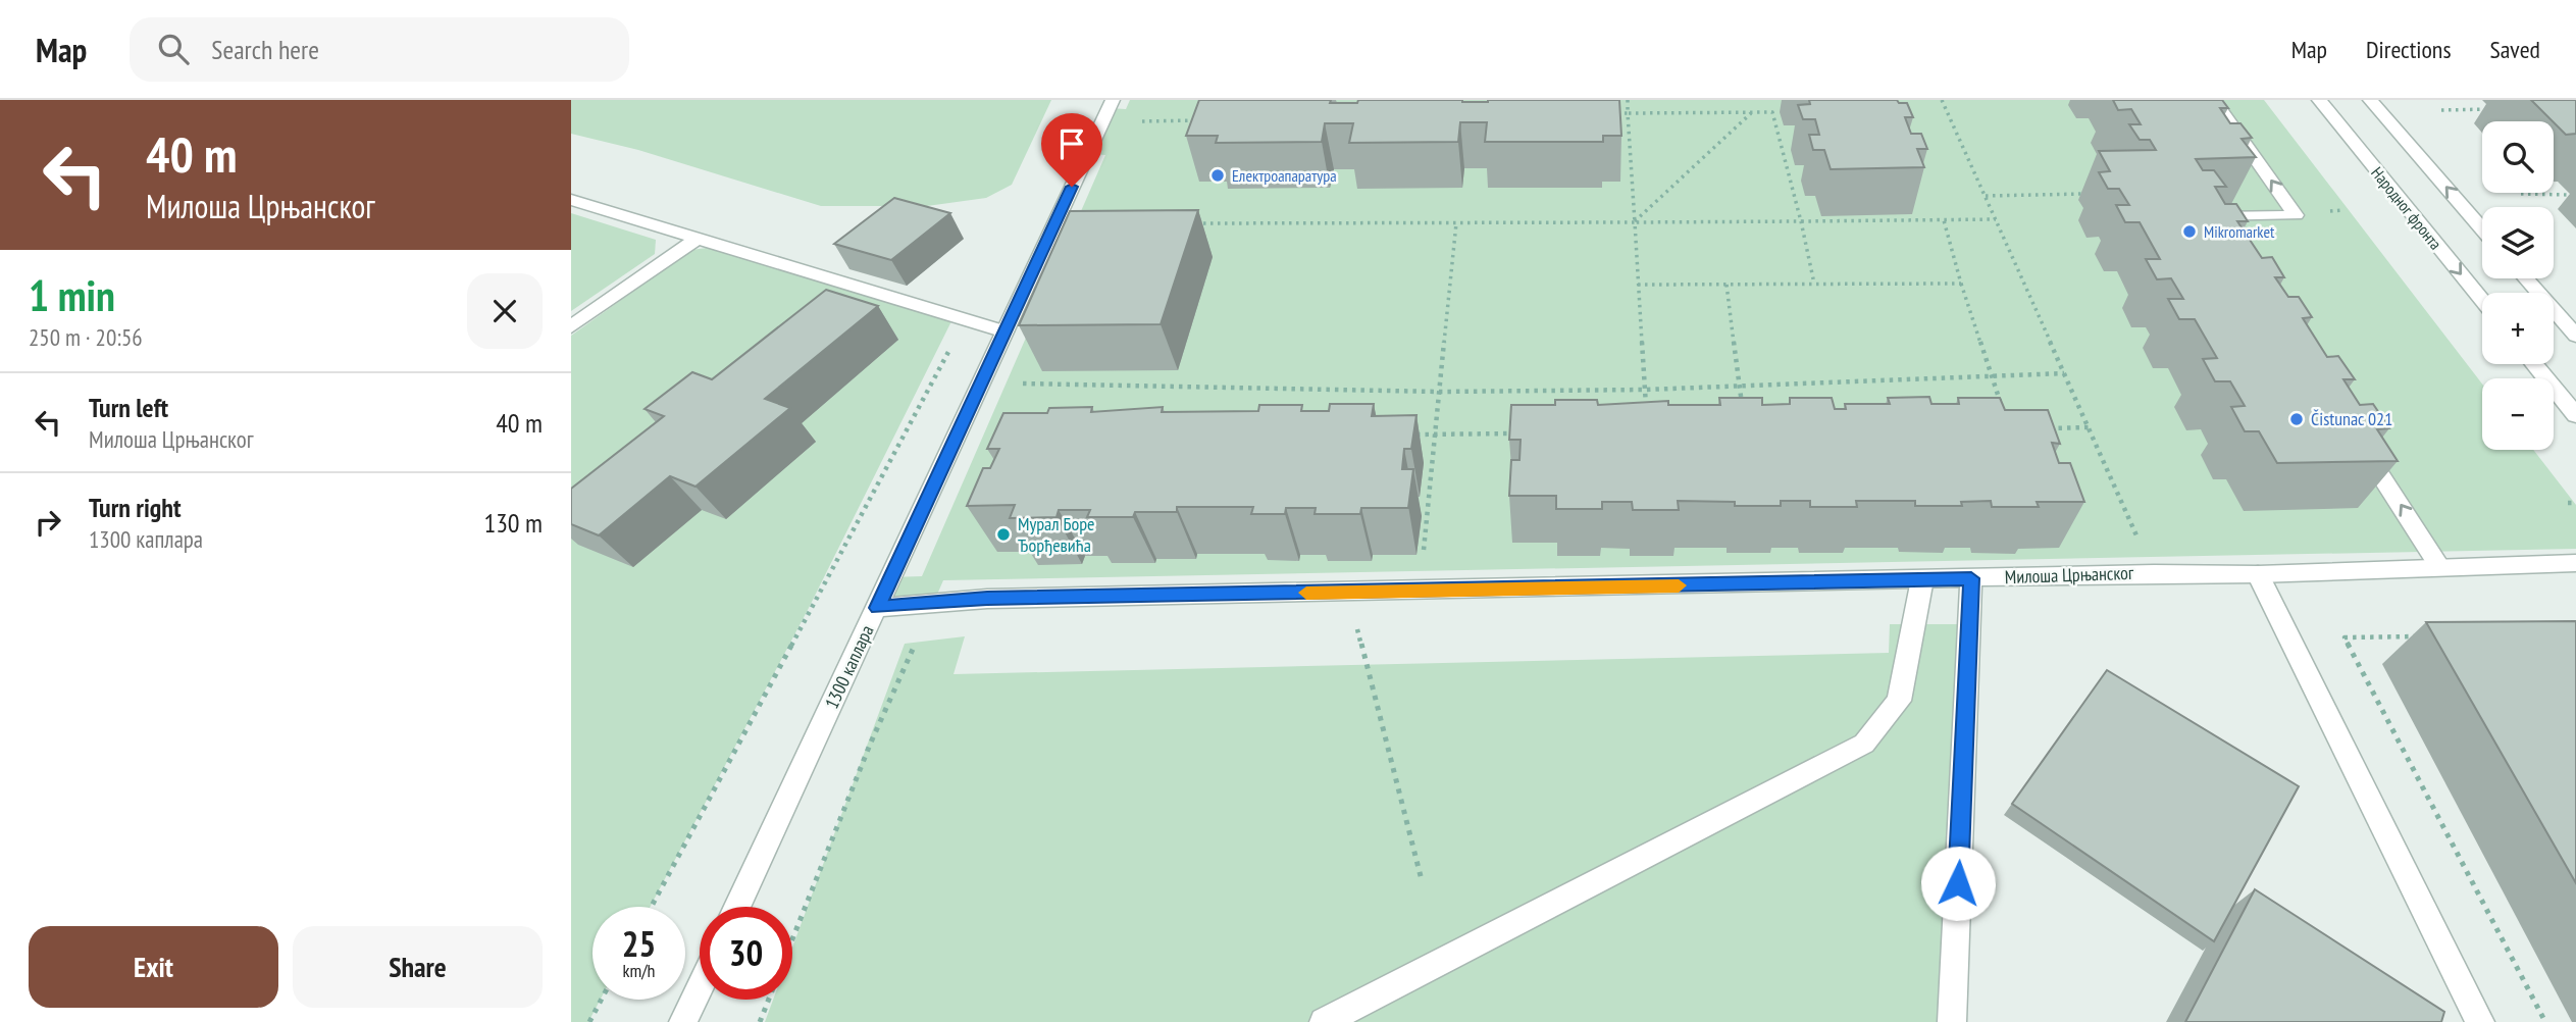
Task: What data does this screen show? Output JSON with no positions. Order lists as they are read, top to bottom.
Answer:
{
  "streets": {
    "street": ["Народног фронта", "Милоша Црњанског", "1300 каплара"]
  },
  "crossings": [
    ["Милоша Црњанског", "1300 каплара"]
  ],
  "places": [
    "Електроапаратура",
    "Mikromarket",
    "Čistunac 021",
    "Мурал Боре Ђорђевића"
  ],
  "page": {
    "header": "Map",
    "search": "Search here",
    "nav": ["Map", "Directions", "Saved"],
    "turn": ["40 m", "Милоша Црњанског"],
    "map_buttons": ["+", "−"],
    "heading": ["1 min", "250 m · 20:56"],
    "list": [
      {
        "name": "Turn left",
        "note": "Милоша Црњанског",
        "value": "40 m"
      },
      {
        "name": "Turn right",
        "note": "1300 каплара",
        "value": "130 m"
      }
    ],
    "speed": "25 km/h",
    "limit": "30",
    "buttons": ["Exit", "Share"]
  }
}
